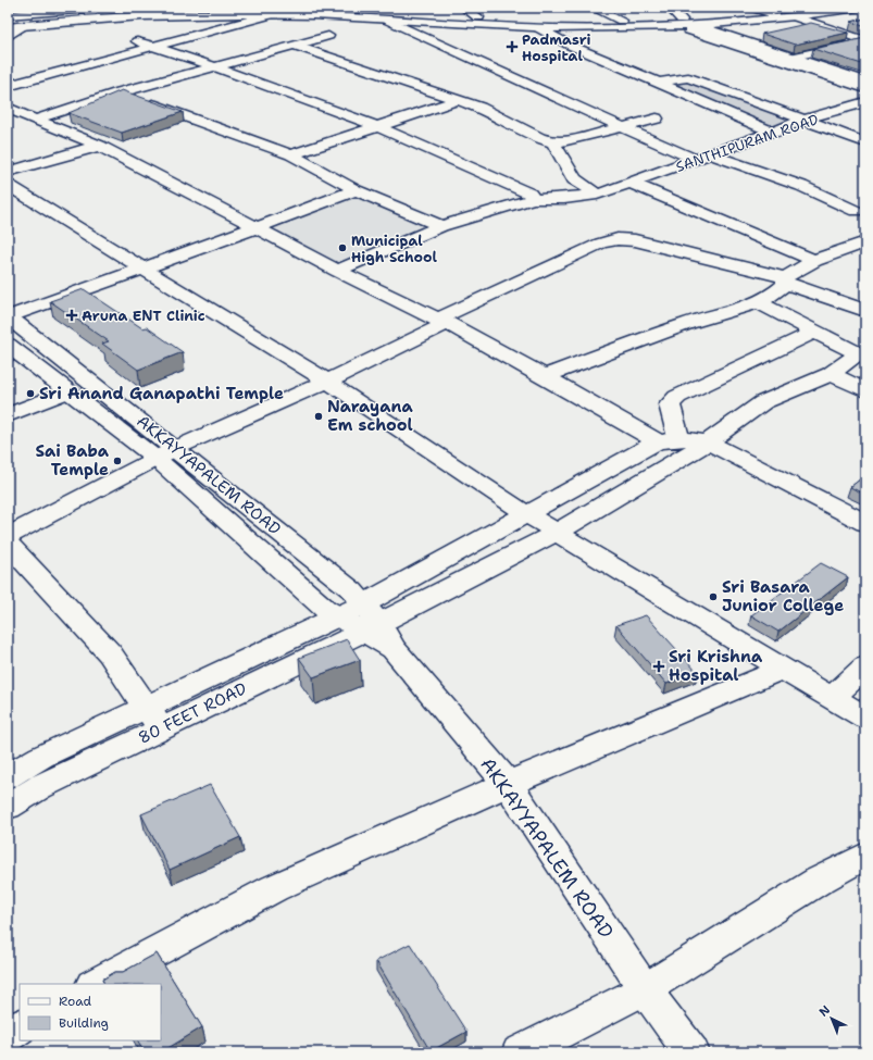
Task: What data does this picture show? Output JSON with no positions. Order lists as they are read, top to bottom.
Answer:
{
  "streets": {
    "street": ["SANTHIPURAM ROAD", "AKKAYYAPALEM ROAD", "80 FEET ROAD"]
  },
  "crossings": [
    ["AKKAYYAPALEM ROAD", "80 FEET ROAD"]
  ],
  "places": {
    "health": ["Padmasri Hospital", "Aruna ENT Clinic", "Sri Krishna Hospital"],
    "other": [
      "Municipal High School",
      "Sri Anand Ganapathi Temple",
      "Narayana Em school",
      "Sai Baba Temple",
      "Sri Basara Junior College"
    ]
  },
  "legend": ["Road", "Building"],
  "north": "top left"
}
